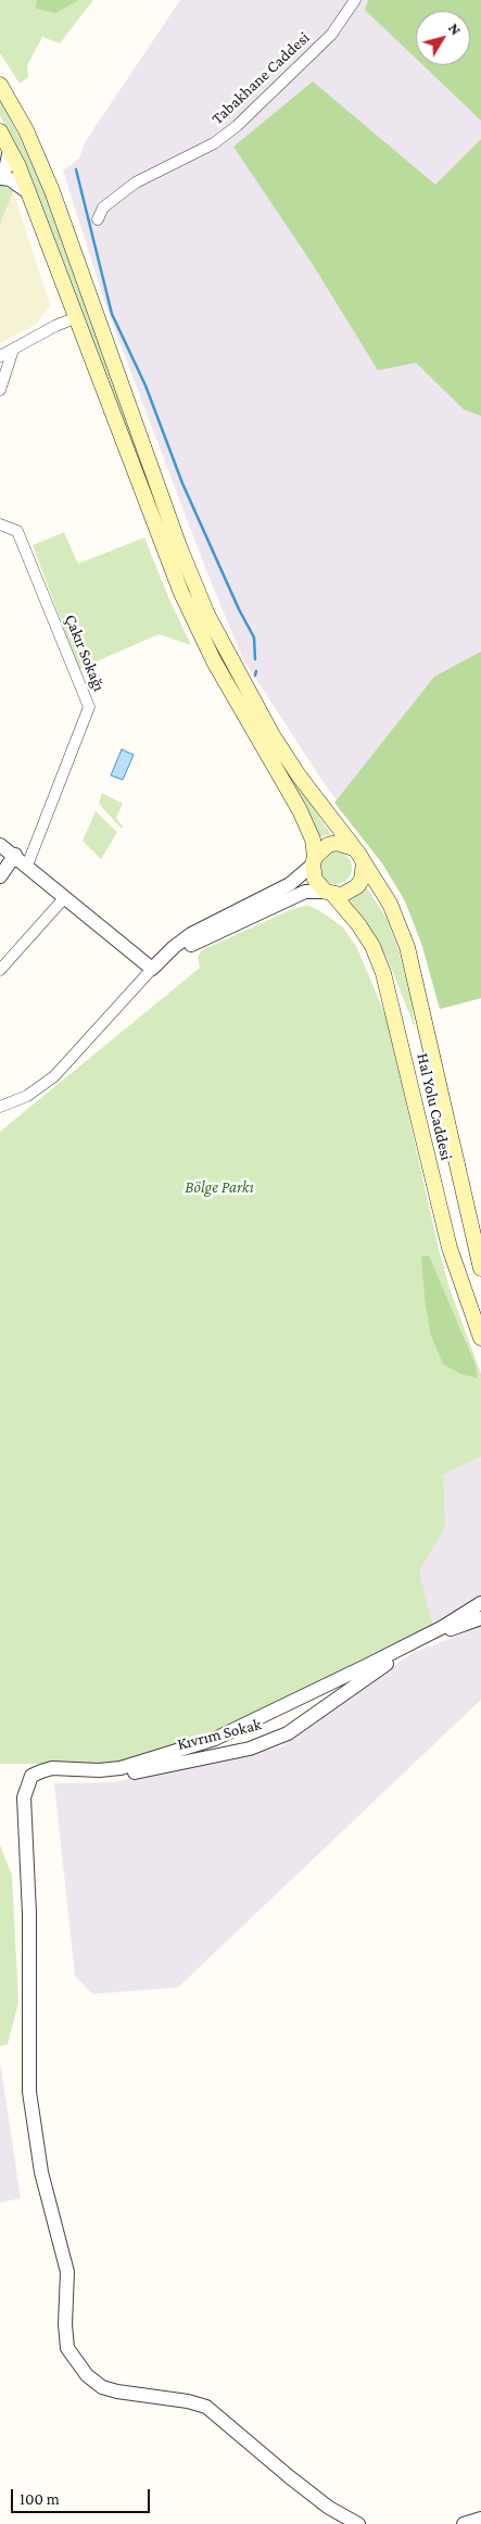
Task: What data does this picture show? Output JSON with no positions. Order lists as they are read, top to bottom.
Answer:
{
  "streets": {
    "main road": ["Hal Yolu Caddesi"],
    "street": ["Tabakhane Caddesi", "Çakır Sokağı", "Kıvrım Sokak"]
  },
  "parks": ["Bölge Parkı"],
  "scale_bar": "100 m",
  "north": "top right"
}
